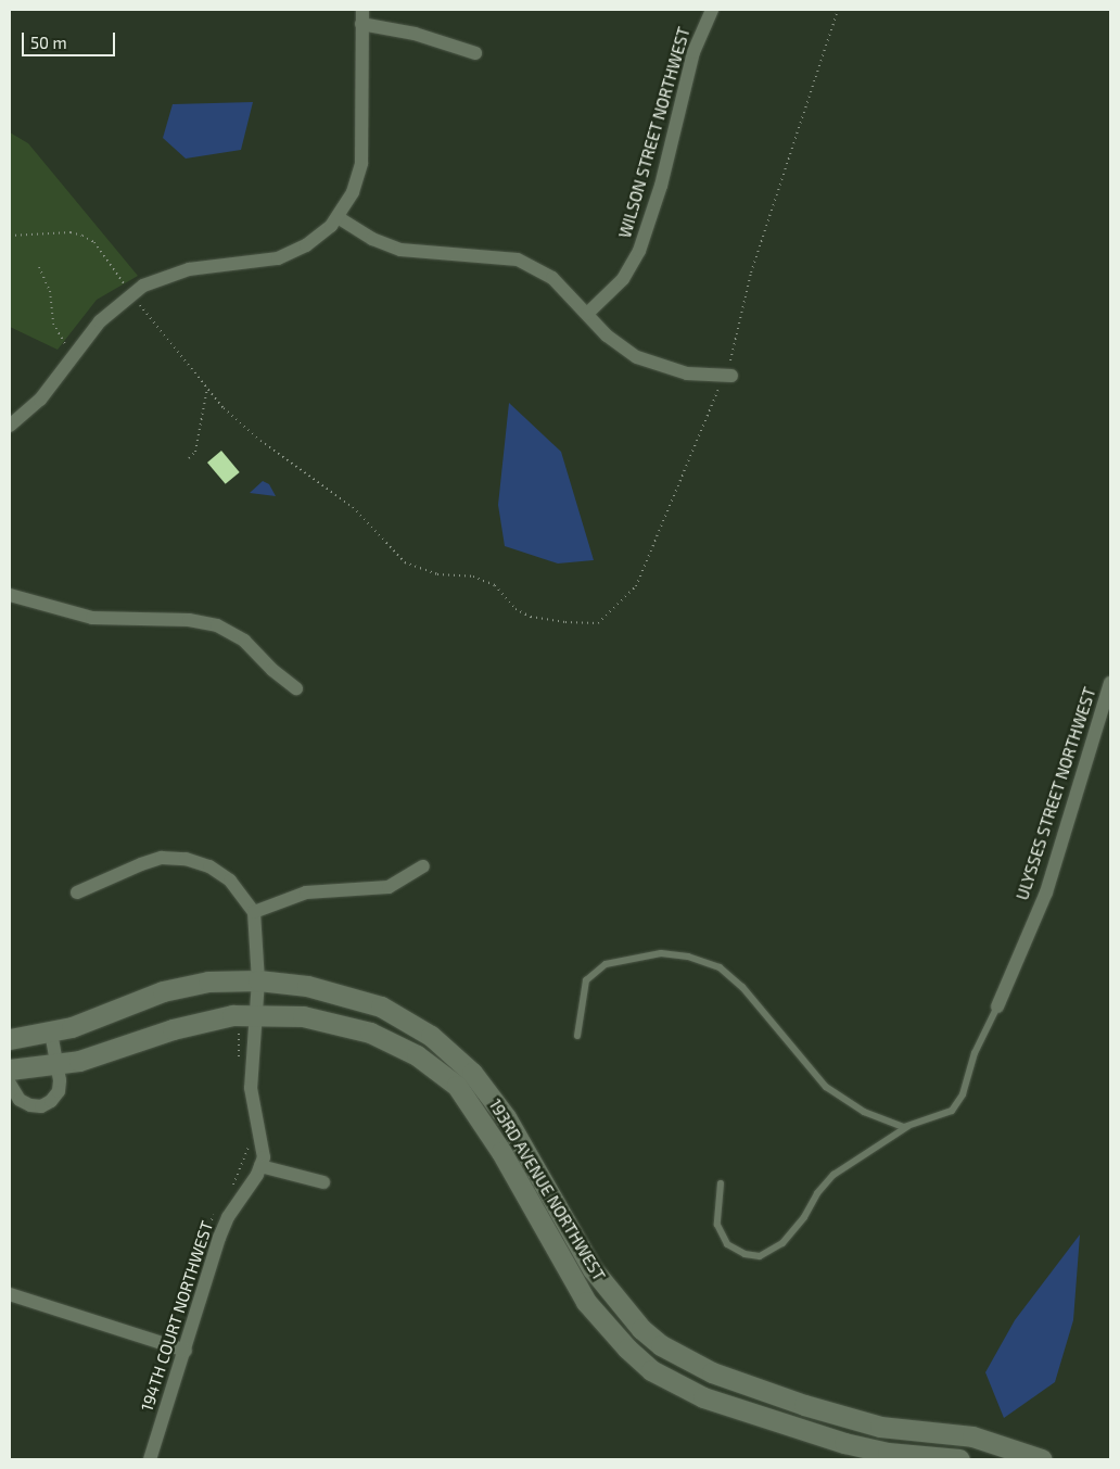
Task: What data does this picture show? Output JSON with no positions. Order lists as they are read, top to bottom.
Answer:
{
  "streets": {
    "street": [
      "WILSON STREET NORTHWEST",
      "ULYSSES STREET NORTHWEST",
      "193RD AVENUE NORTHWEST",
      "194TH COURT NORTHWEST"
    ]
  },
  "crossings": [
    ["193RD AVENUE NORTHWEST", "194TH COURT NORTHWEST"]
  ],
  "scale_bar": "50 m"
}
